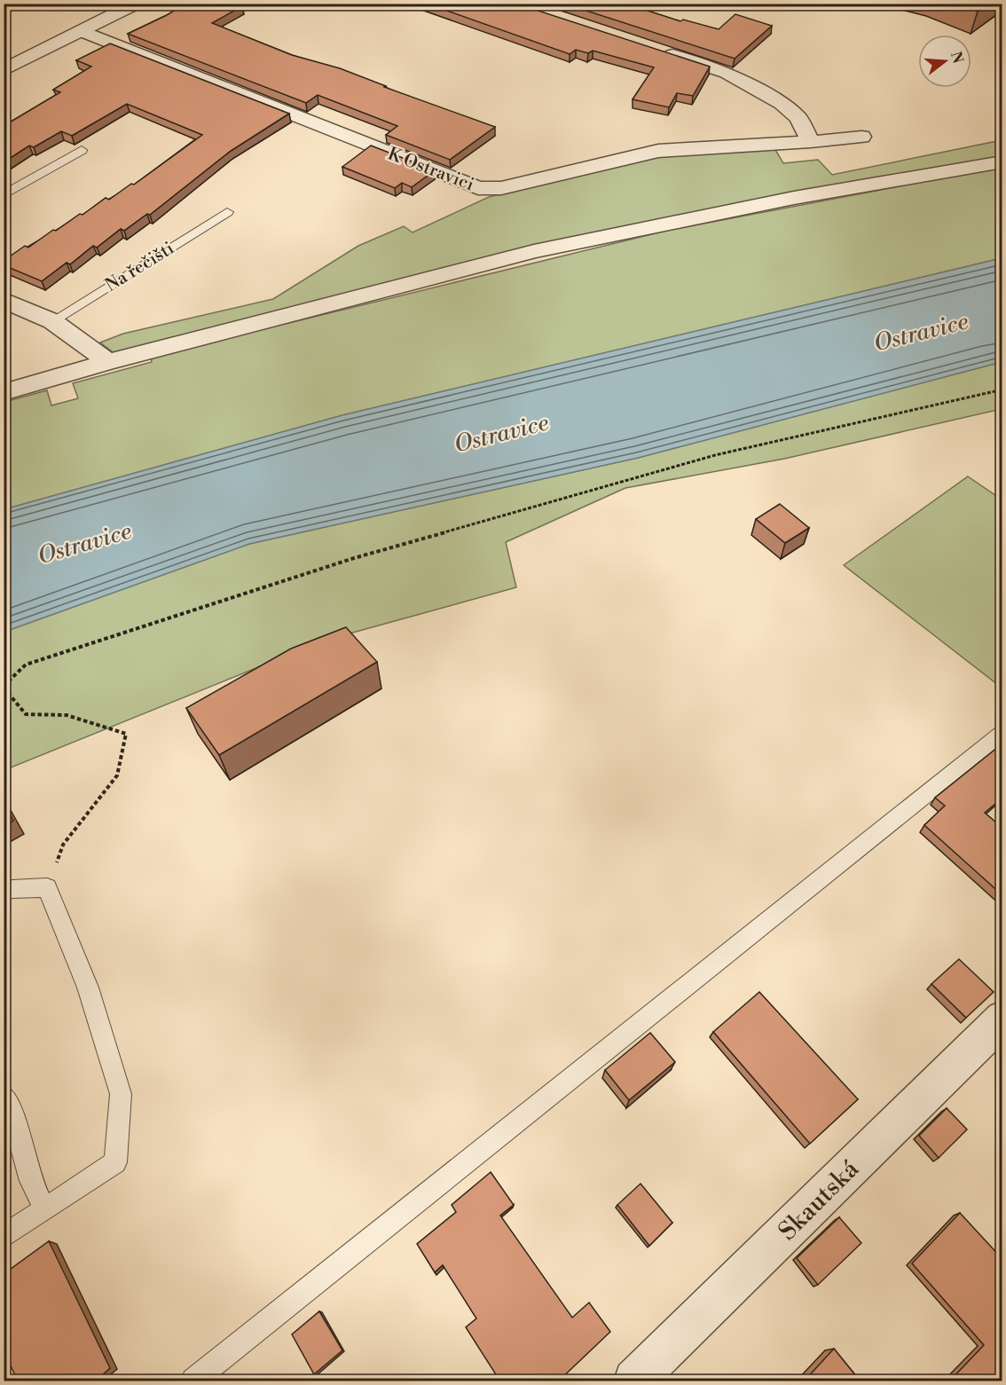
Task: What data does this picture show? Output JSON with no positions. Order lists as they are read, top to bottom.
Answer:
{
  "streets": {
    "street": ["K Ostravici", "Skautská"],
    "lane": ["Na řečišti"]
  },
  "water": ["Ostravice"],
  "north": "right"
}
